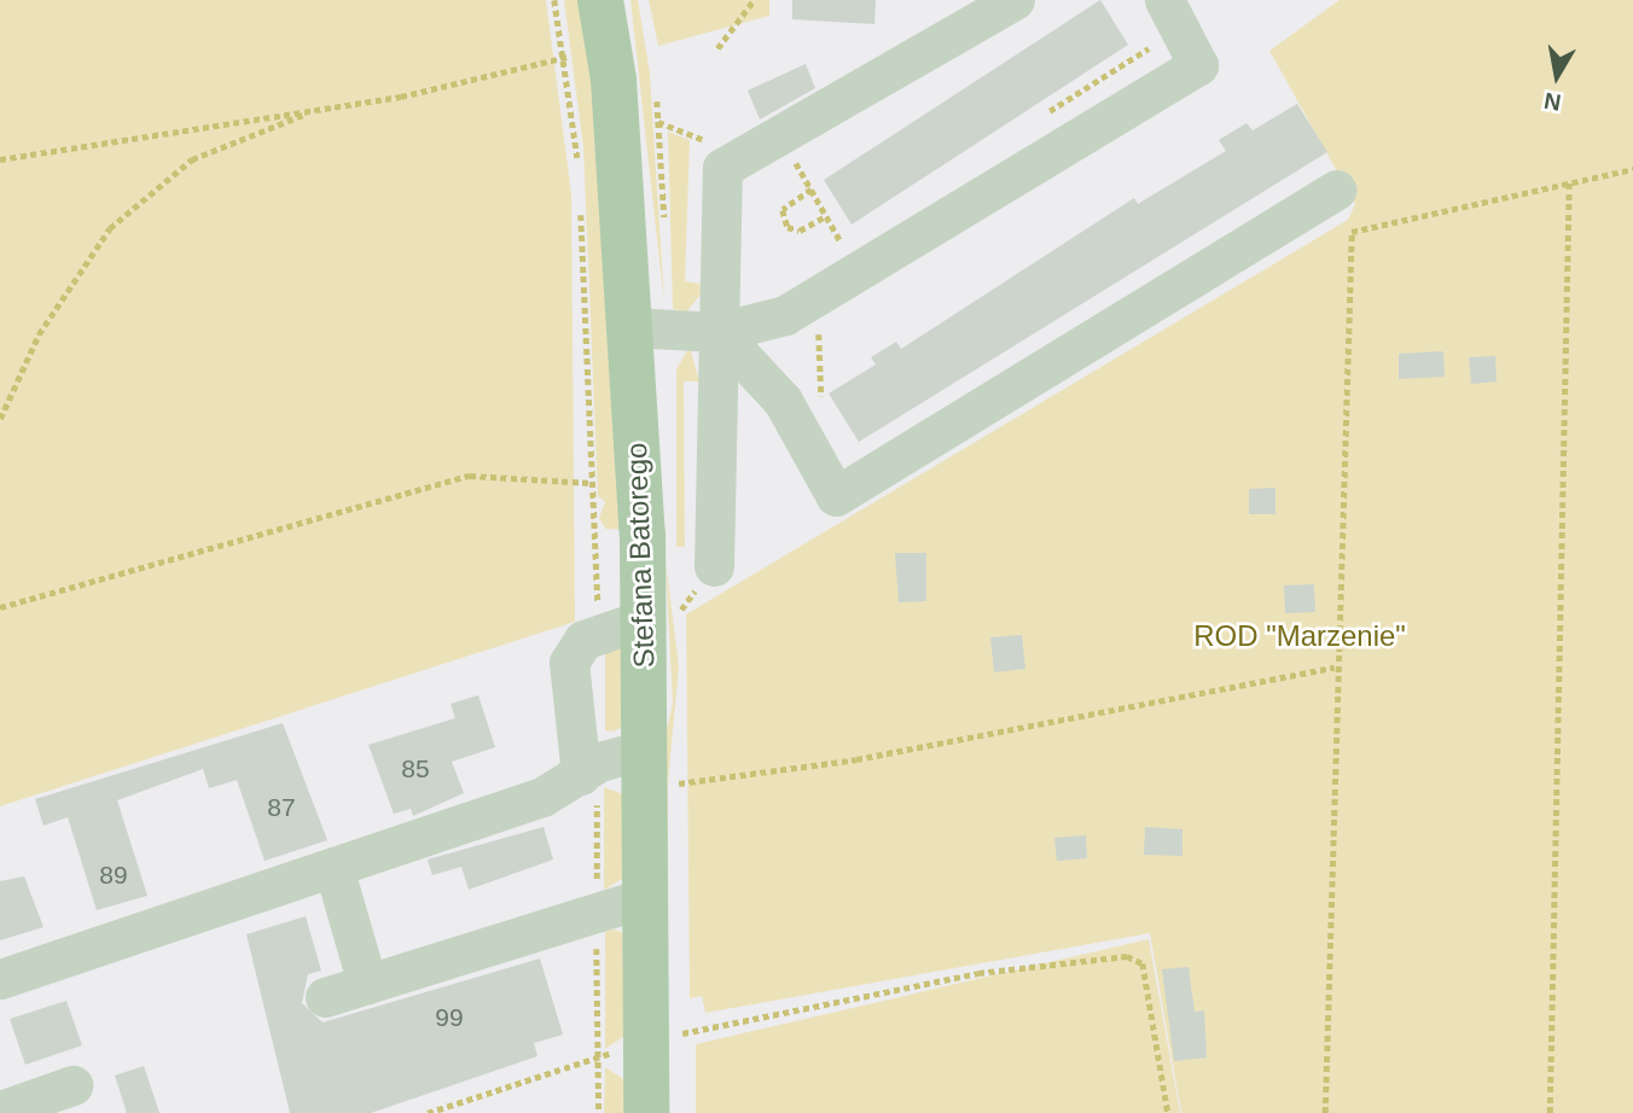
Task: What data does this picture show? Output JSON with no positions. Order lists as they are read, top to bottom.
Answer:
{
  "streets": {
    "main road": ["Stefana Batorego"]
  },
  "parks": ["ROD \"Marzenie\""],
  "house_numbers": [
    "85",
    "87",
    "89",
    "99"
  ],
  "north": "bottom"
}
